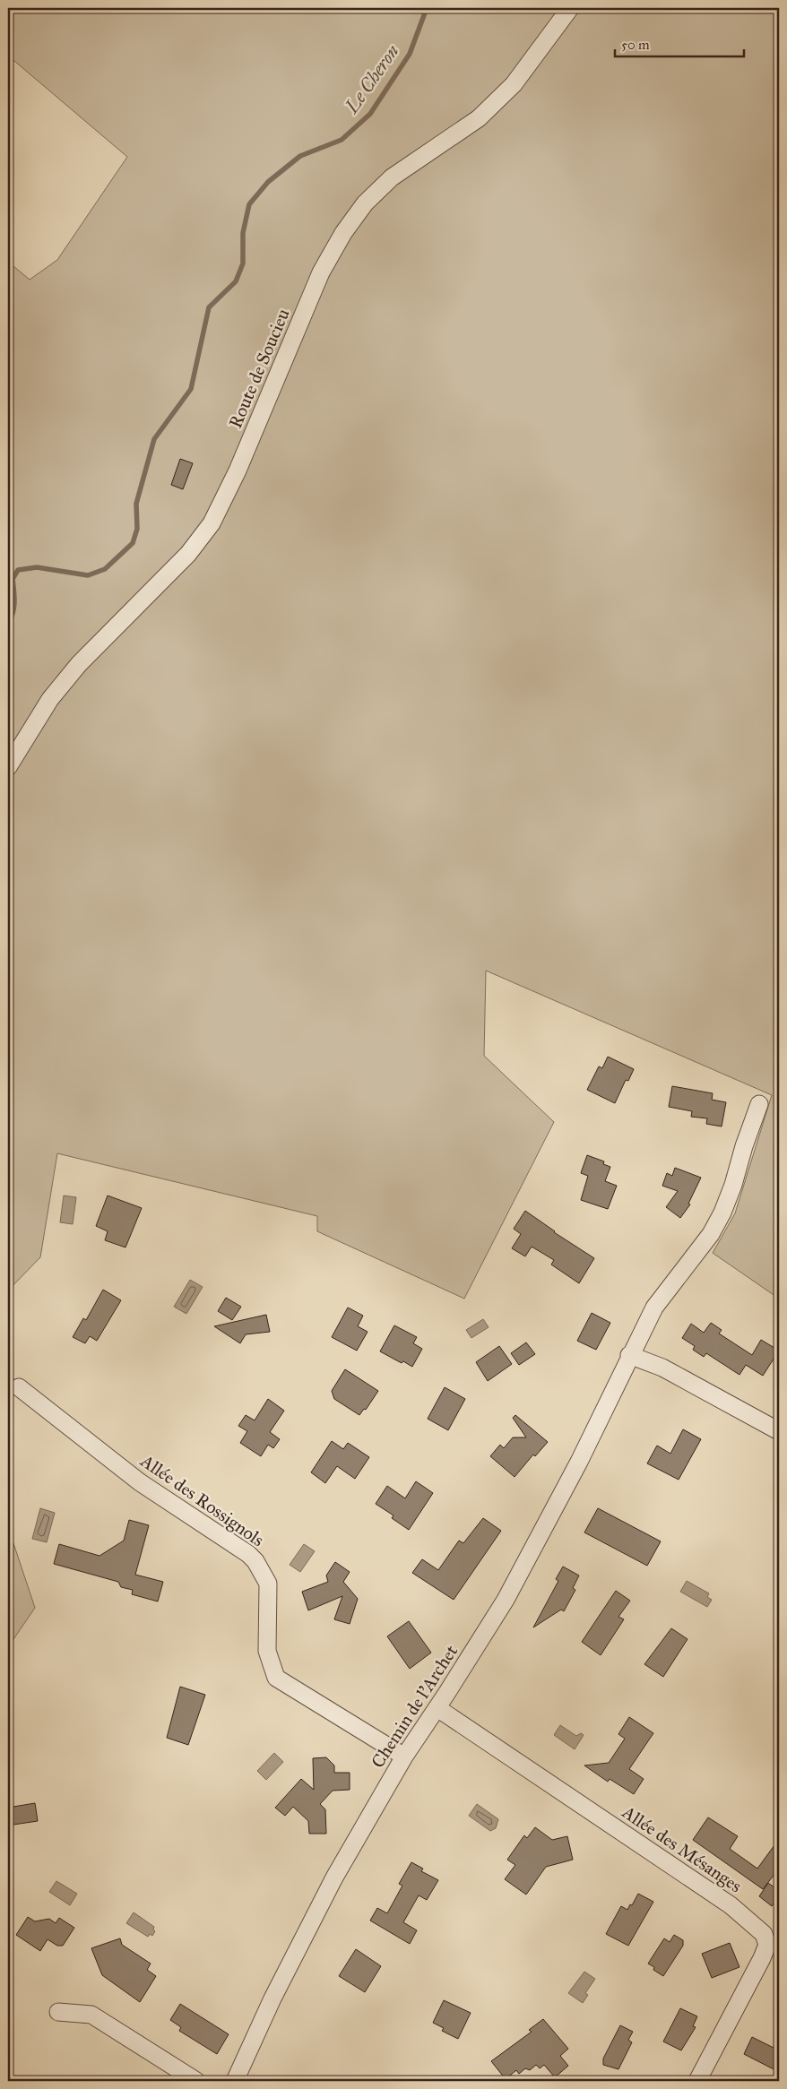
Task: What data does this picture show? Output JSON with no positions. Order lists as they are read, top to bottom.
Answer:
{
  "streets": {
    "street": [
      "Route de Soucieu",
      "Allée des Rossignols",
      "Chemin de l'Archet",
      "Allée des Mésanges"
    ]
  },
  "crossings": [
    ["Allée des Rossignols", "Chemin de l'Archet"],
    ["Chemin de l'Archet", "Allée des Mésanges"]
  ],
  "water": ["Le Cheron"],
  "scale_bar": "50 m"
}
